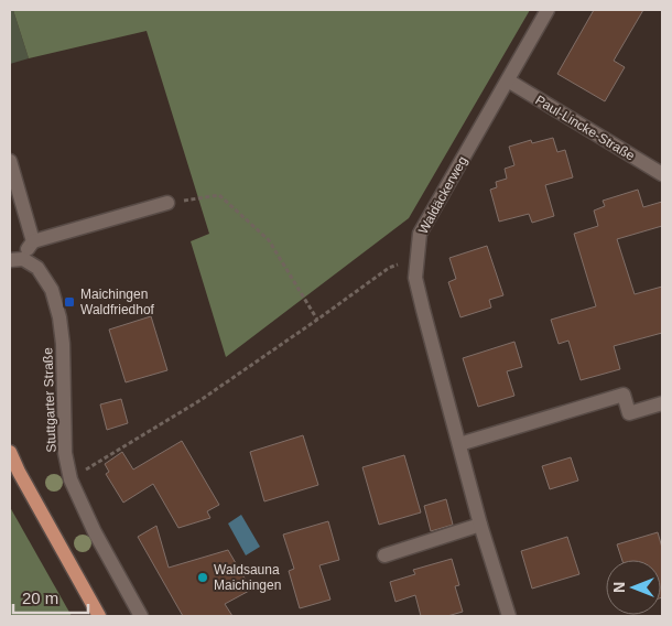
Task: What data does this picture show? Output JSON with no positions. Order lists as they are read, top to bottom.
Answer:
{
  "streets": {
    "street": ["Paul-Lincke-Straße", "Waldäckerweg", "Stuttgarter Straße"]
  },
  "crossings": [
    ["Paul-Lincke-Straße", "Waldäckerweg"]
  ],
  "places": {
    "transit": ["Maichingen Waldfriedhof"],
    "other": ["Waldsauna Maichingen"]
  },
  "scale_bar": "20 m",
  "north": "left"
}
